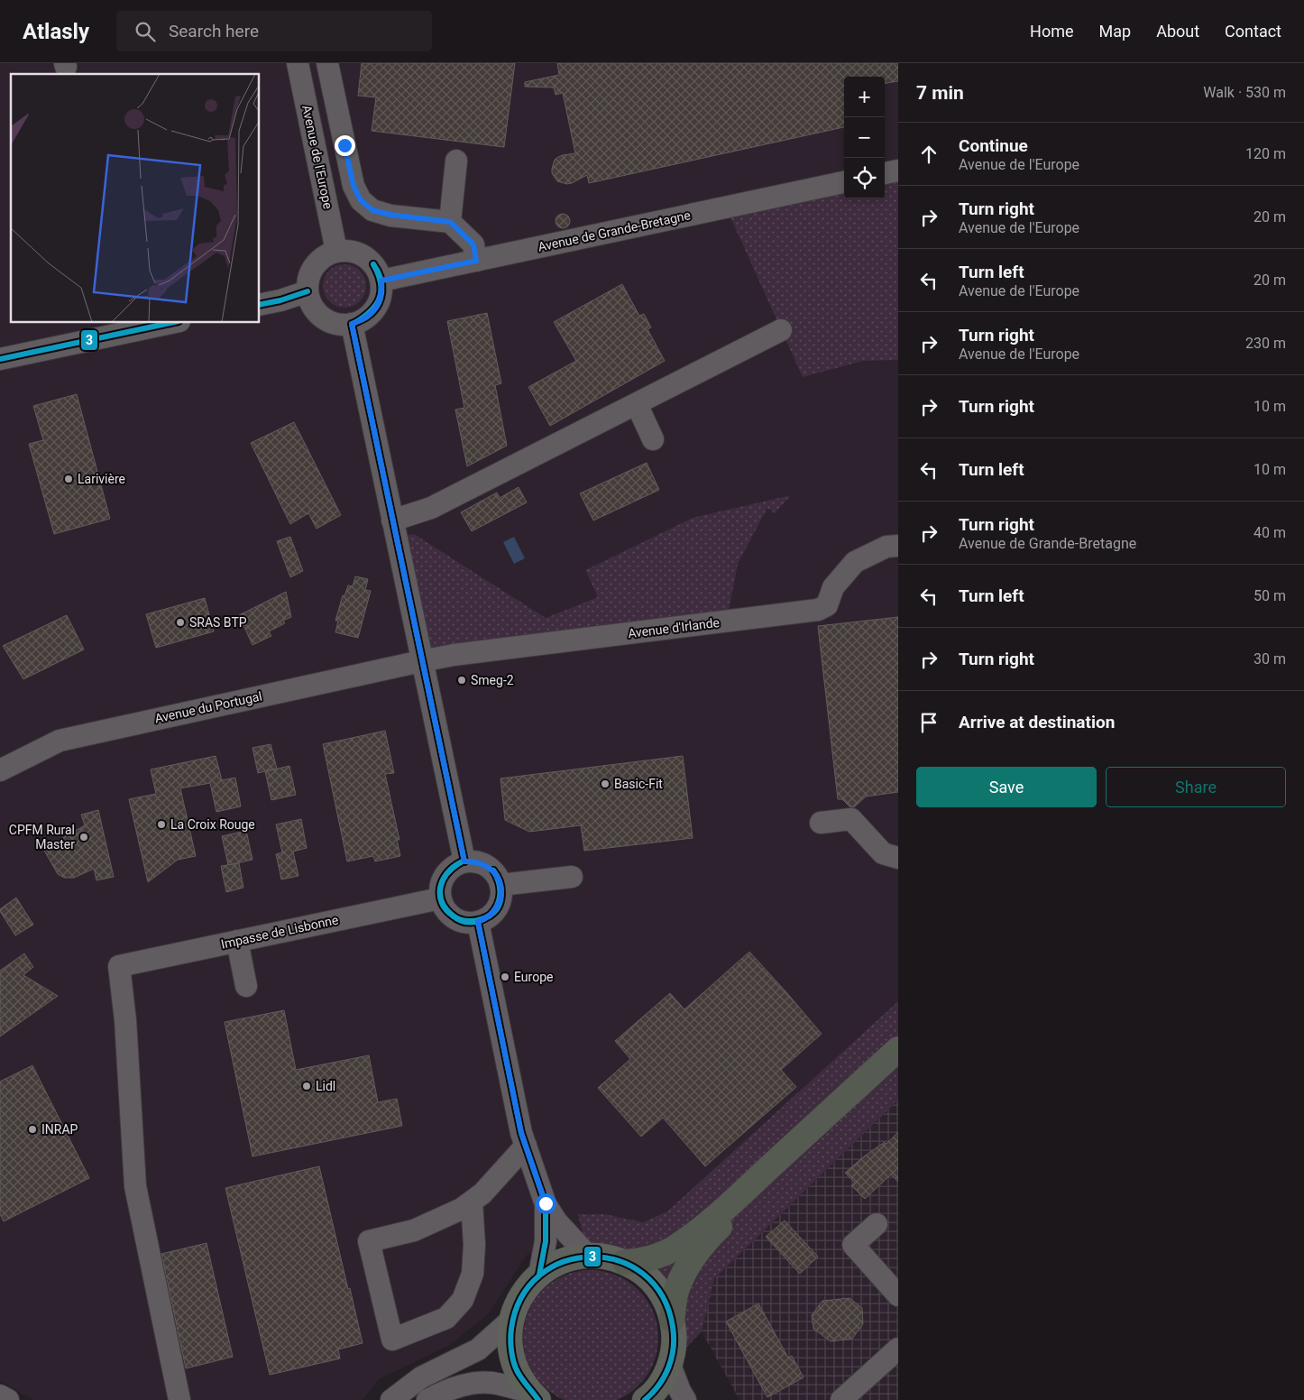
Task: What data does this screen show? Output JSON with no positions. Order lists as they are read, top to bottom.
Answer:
{
  "streets": {
    "street": [
      "Avenue de l'Europe",
      "Avenue de Grande-Bretagne",
      "Avenue d'Irlande",
      "Avenue du Portugal",
      "Impasse de Lisbonne"
    ]
  },
  "crossings": [
    ["Avenue de l'Europe", "Avenue de Grande-Bretagne"],
    ["Avenue d'Irlande", "Avenue du Portugal"]
  ],
  "places": [
    "Larivière",
    "SRAS BTP",
    "Smeg-2",
    "Basic-Fit",
    "La Croix Rouge",
    "CPFM Rural Master",
    "Europe",
    "Lidl",
    "INRAP"
  ],
  "lines": ["transit line 3"],
  "page": {
    "header": "Atlasly",
    "search": "Search here",
    "nav": [
      "Home",
      "Map",
      "About",
      "Contact"
    ],
    "heading": ["7 min", "Walk · 530 m"],
    "map_buttons": ["+", "−"],
    "list": [
      ["Continue", "Avenue de l'Europe", "120 m"],
      ["Turn right", "Avenue de l'Europe", "20 m"],
      ["Turn left", "Avenue de l'Europe", "20 m"],
      ["Turn right", "Avenue de l'Europe", "230 m"],
      ["Turn right", "10 m"],
      ["Turn left", "10 m"],
      ["Turn right", "Avenue de Grande-Bretagne", "40 m"],
      ["Turn left", "50 m"],
      ["Turn right", "30 m"],
      "Arrive at destination"
    ],
    "buttons": ["Save", "Share"]
  }
}
